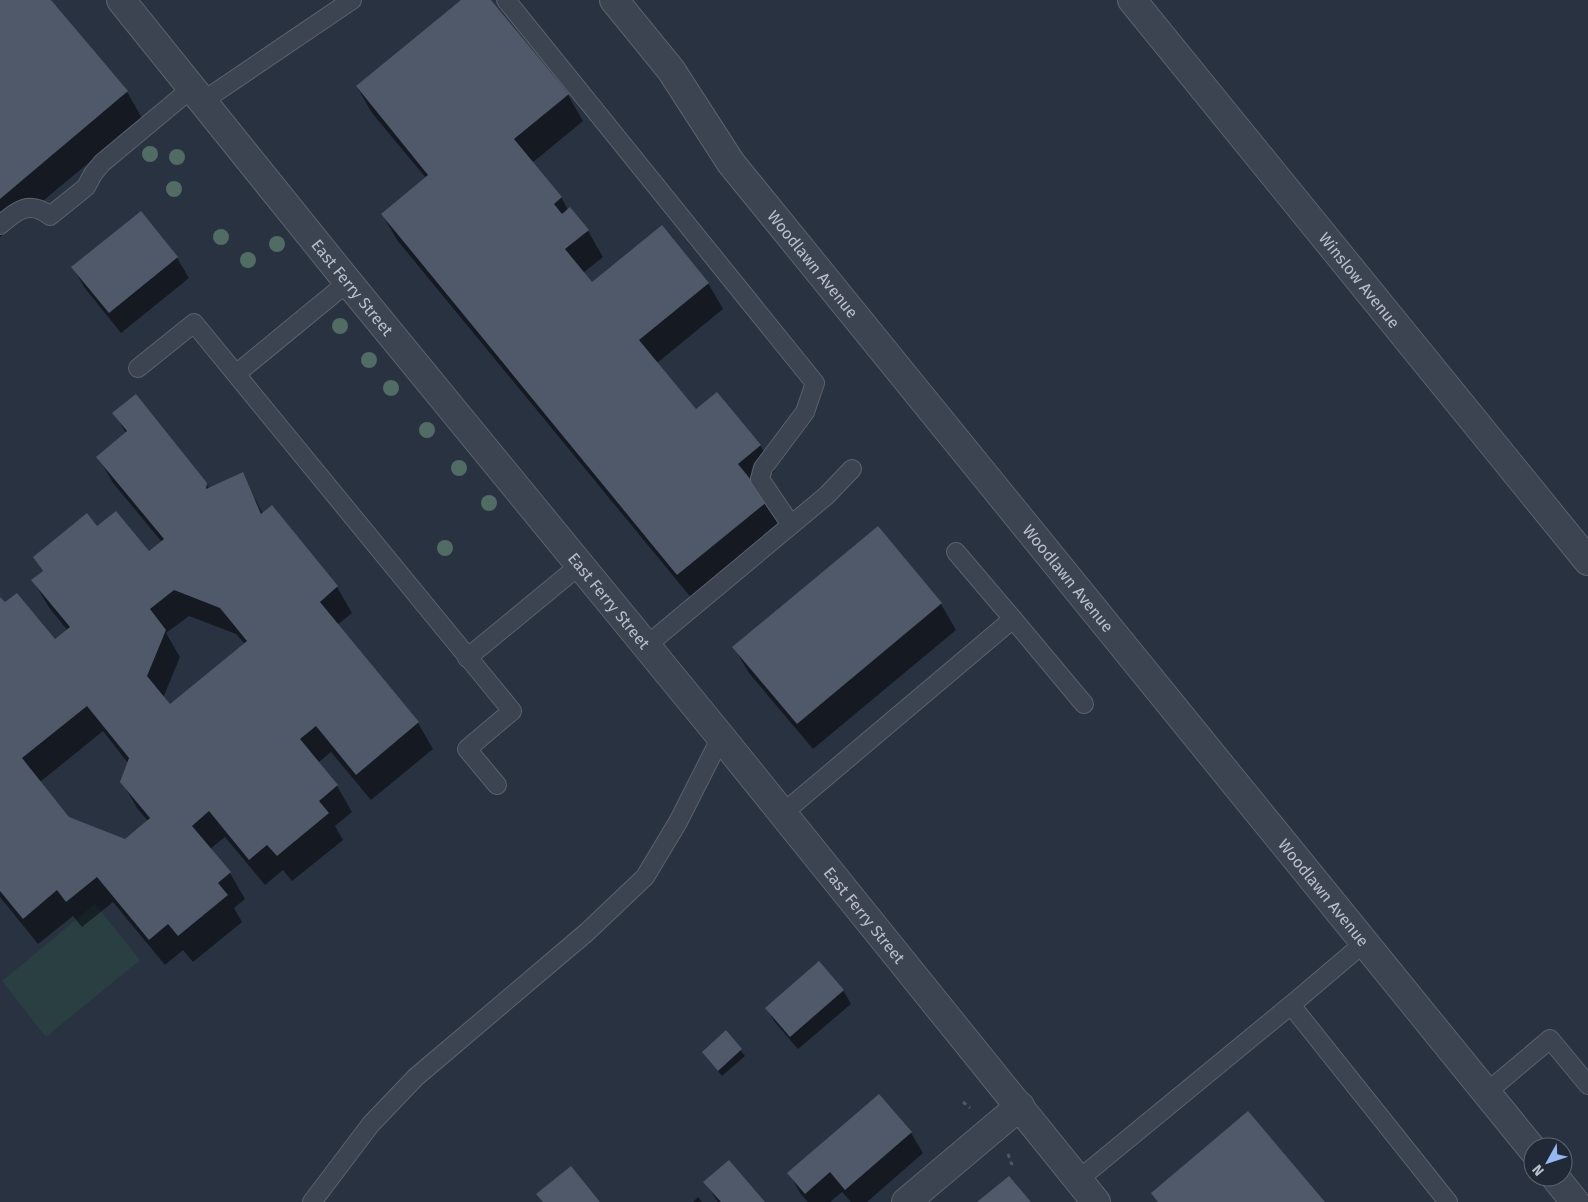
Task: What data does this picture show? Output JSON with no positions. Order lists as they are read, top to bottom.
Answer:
{
  "streets": {
    "street": ["Woodlawn Avenue", "Winslow Avenue", "East Ferry Street"]
  },
  "north": "bottom left"
}
